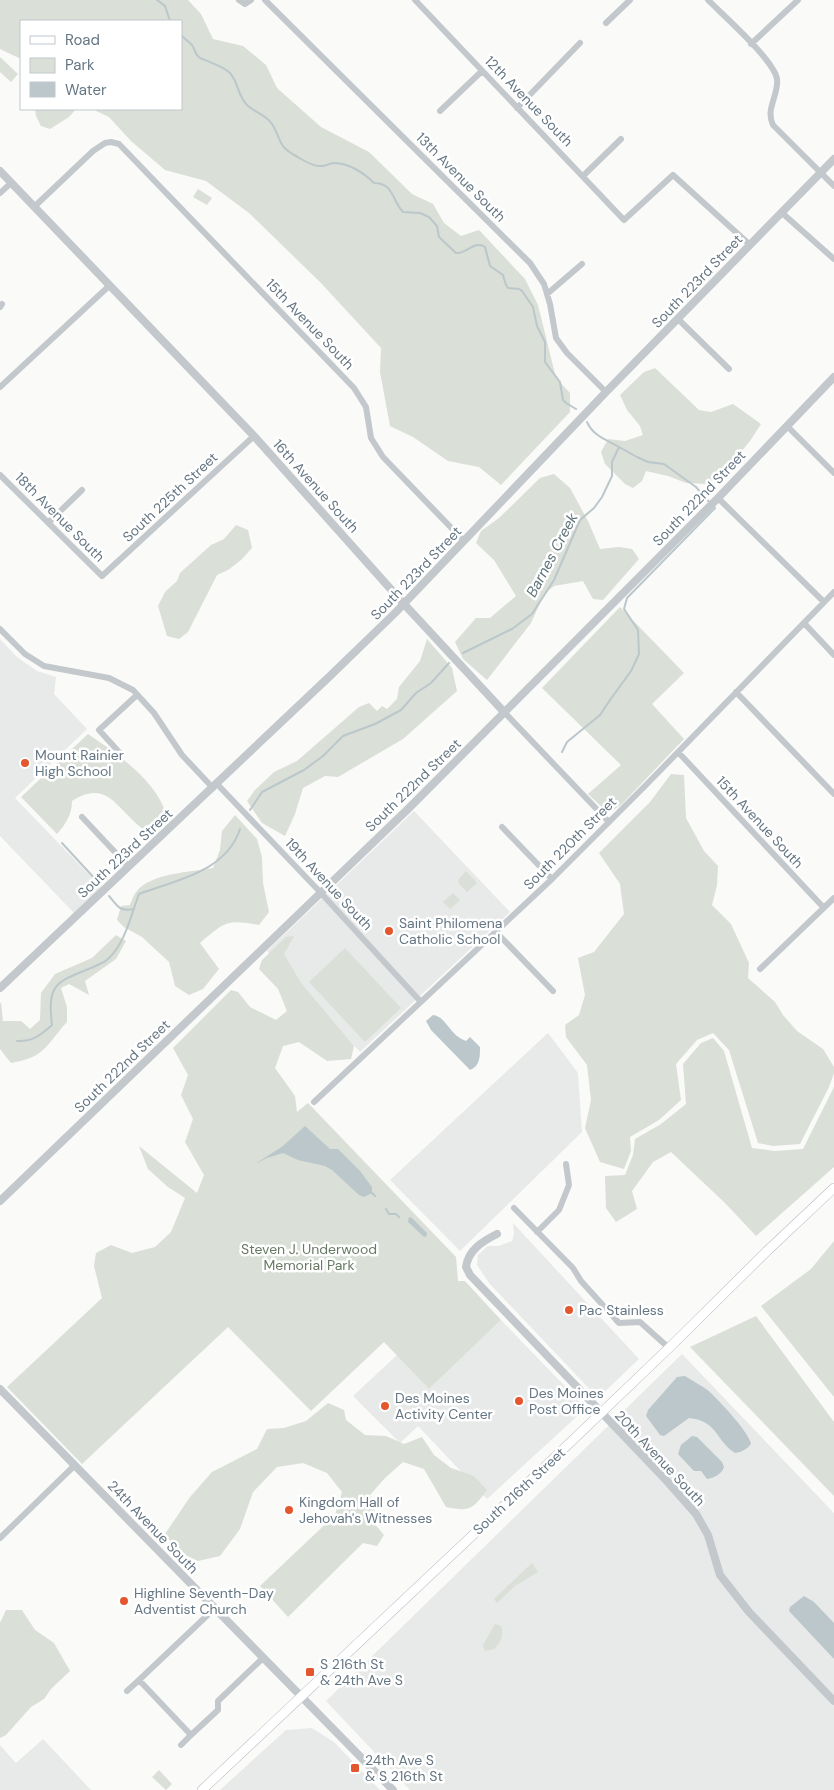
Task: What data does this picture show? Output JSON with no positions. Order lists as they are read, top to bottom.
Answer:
{
  "streets": {
    "main road": ["South 216th Street"],
    "street": [
      "12th Avenue South",
      "13th Avenue South",
      "South 223rd Street",
      "15th Avenue South",
      "16th Avenue South",
      "South 225th Street",
      "South 222nd Street",
      "18th Avenue South",
      "South 220th Street",
      "19th Avenue South",
      "20th Avenue South",
      "24th Avenue South"
    ]
  },
  "crossings": [
    ["12th Avenue South", "South 223rd Street"],
    ["13th Avenue South", "South 223rd Street"],
    ["South 223rd Street", "15th Avenue South"],
    ["South 223rd Street", "16th Avenue South"],
    ["South 223rd Street", "19th Avenue South"],
    ["15th Avenue South", "16th Avenue South"],
    ["15th Avenue South", "South 220th Street"],
    ["16th Avenue South", "South 225th Street"],
    ["16th Avenue South", "South 222nd Street"],
    ["16th Avenue South", "South 220th Street"],
    ["South 225th Street", "18th Avenue South"],
    ["South 222nd Street", "19th Avenue South"],
    ["South 220th Street", "19th Avenue South"],
    ["20th Avenue South", "South 216th Street"],
    ["South 216th Street", "24th Avenue South"]
  ],
  "water": ["Barnes Creek"],
  "parks": ["Steven J. Underwood Memorial Park"],
  "places": {
    "other": [
      "Mount Rainier High School",
      "Saint Philomena Catholic School",
      "Pac Stainless",
      "Des Moines Post Office",
      "Des Moines Activity Center",
      "Kingdom Hall of Jehovah's Witnesses",
      "Highline Seventh-Day Adventist Church"
    ],
    "transit": ["S 216th St & 24th Ave S", "24th Ave S & S 216th St"]
  },
  "legend": ["Road", "Park", "Water"]
}
